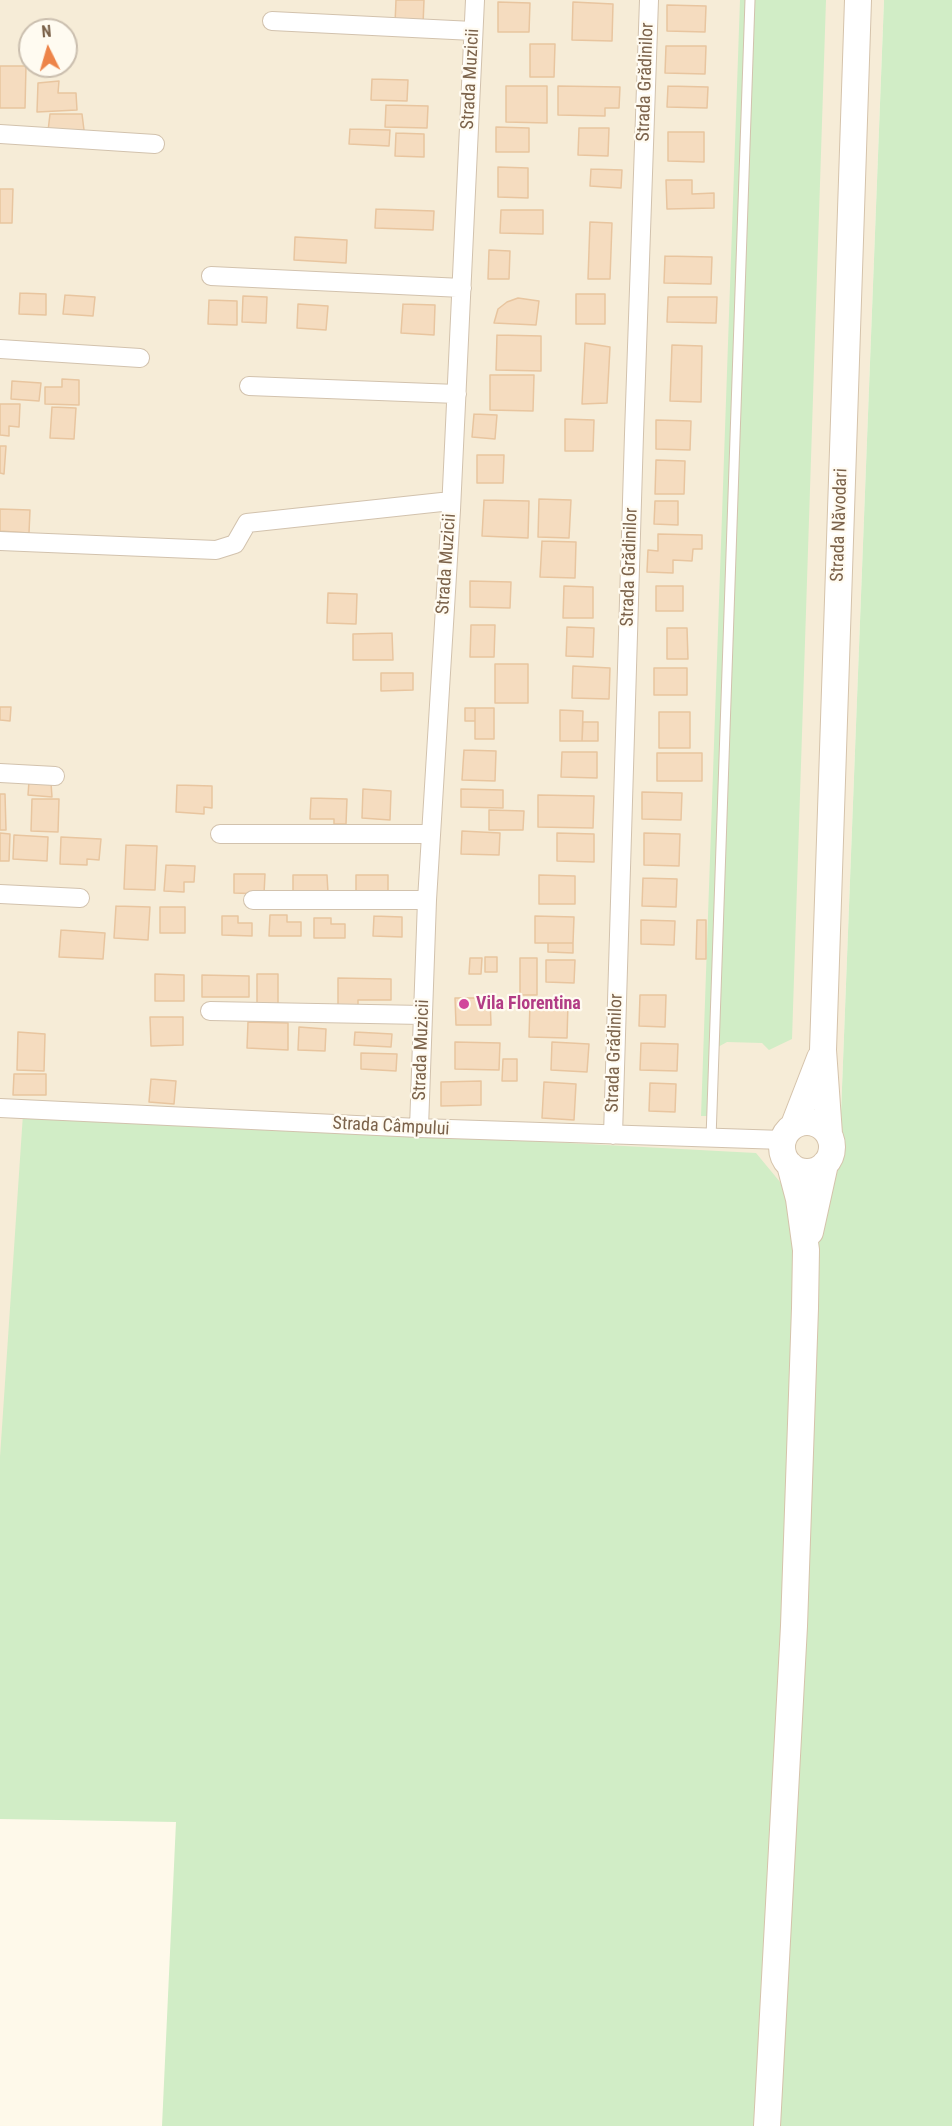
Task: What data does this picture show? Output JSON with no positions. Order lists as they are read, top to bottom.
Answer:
{
  "streets": {
    "main road": ["Strada Năvodari"],
    "street": ["Strada Muzicii", "Strada Grădinilor", "Strada Câmpului"]
  },
  "crossings": [
    ["Strada Muzicii", "Strada Câmpului"],
    ["Strada Grădinilor", "Strada Câmpului"],
    ["Strada Năvodari", "Strada Câmpului"]
  ],
  "places": ["Vila Florentina"],
  "north": "top"
}
